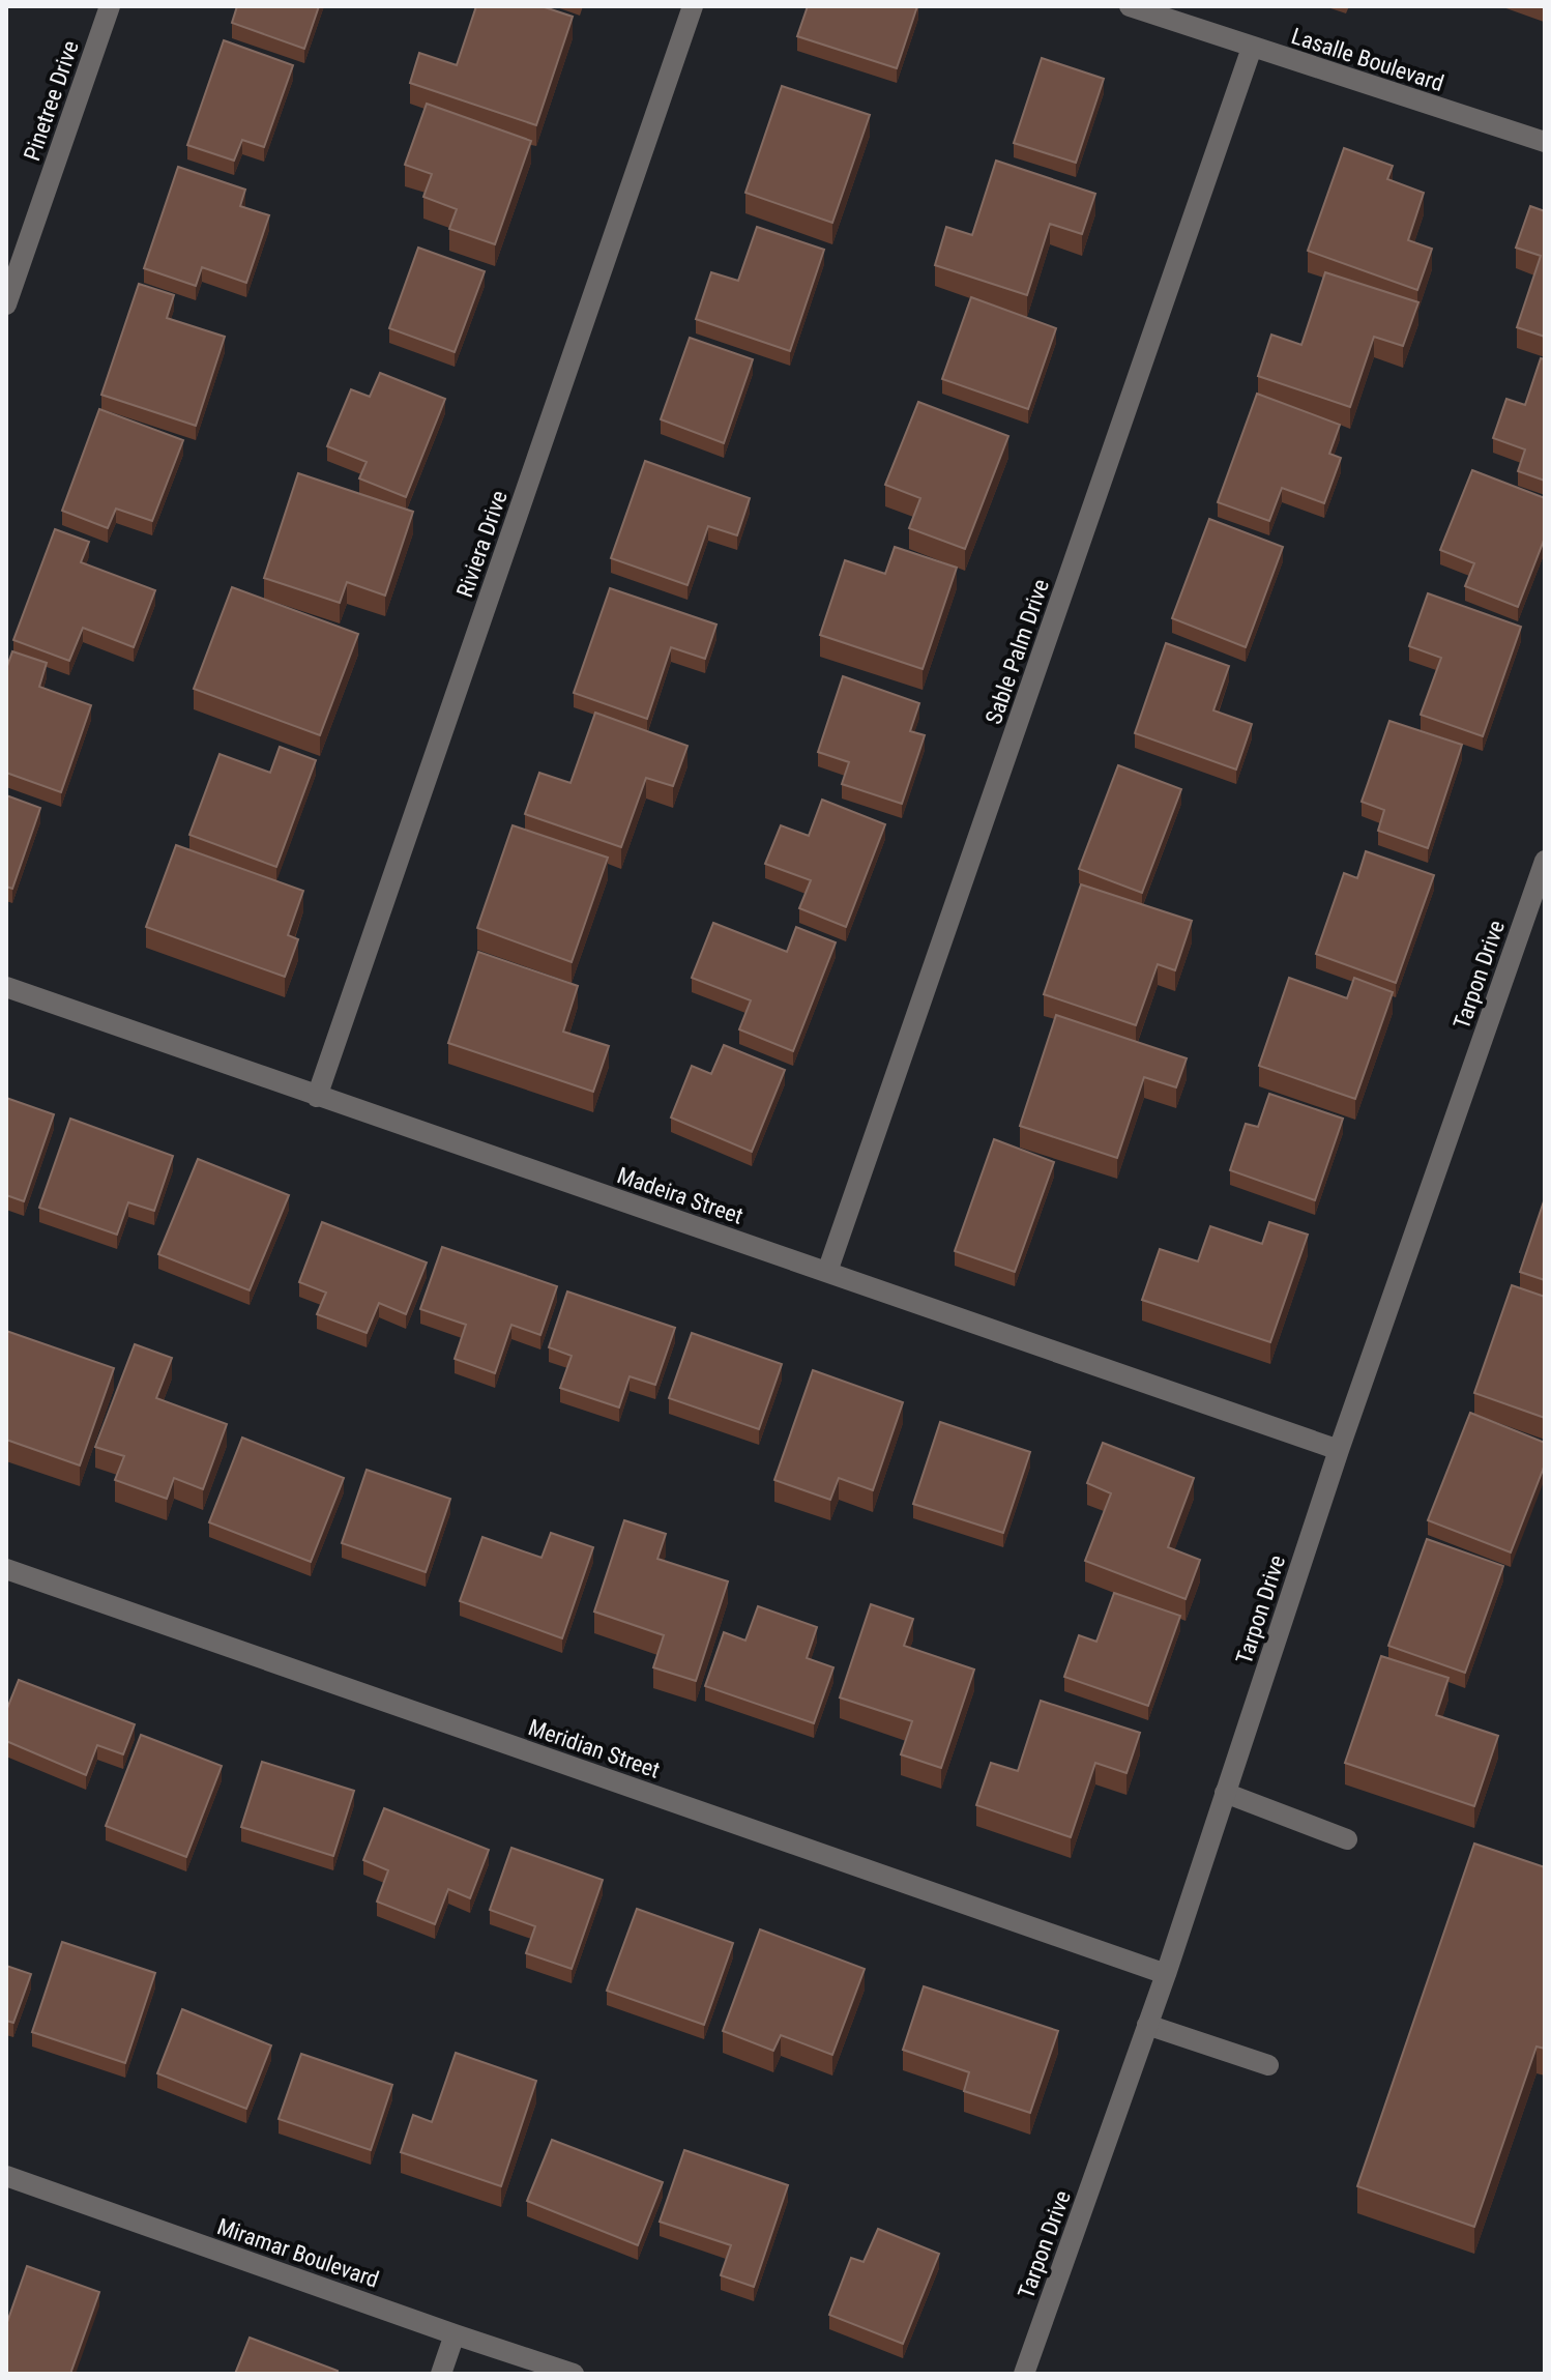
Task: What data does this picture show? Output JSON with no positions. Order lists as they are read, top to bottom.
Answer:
{
  "streets": {
    "street": [
      "Lasalle Boulevard",
      "Pinetree Drive",
      "Riviera Drive",
      "Sable Palm Drive",
      "Tarpon Drive",
      "Madeira Street",
      "Meridian Street",
      "Miramar Boulevard"
    ]
  },
  "crossings": [
    ["Lasalle Boulevard", "Sable Palm Drive"],
    ["Riviera Drive", "Madeira Street"],
    ["Sable Palm Drive", "Madeira Street"],
    ["Tarpon Drive", "Madeira Street"],
    ["Tarpon Drive", "Meridian Street"]
  ]
}
